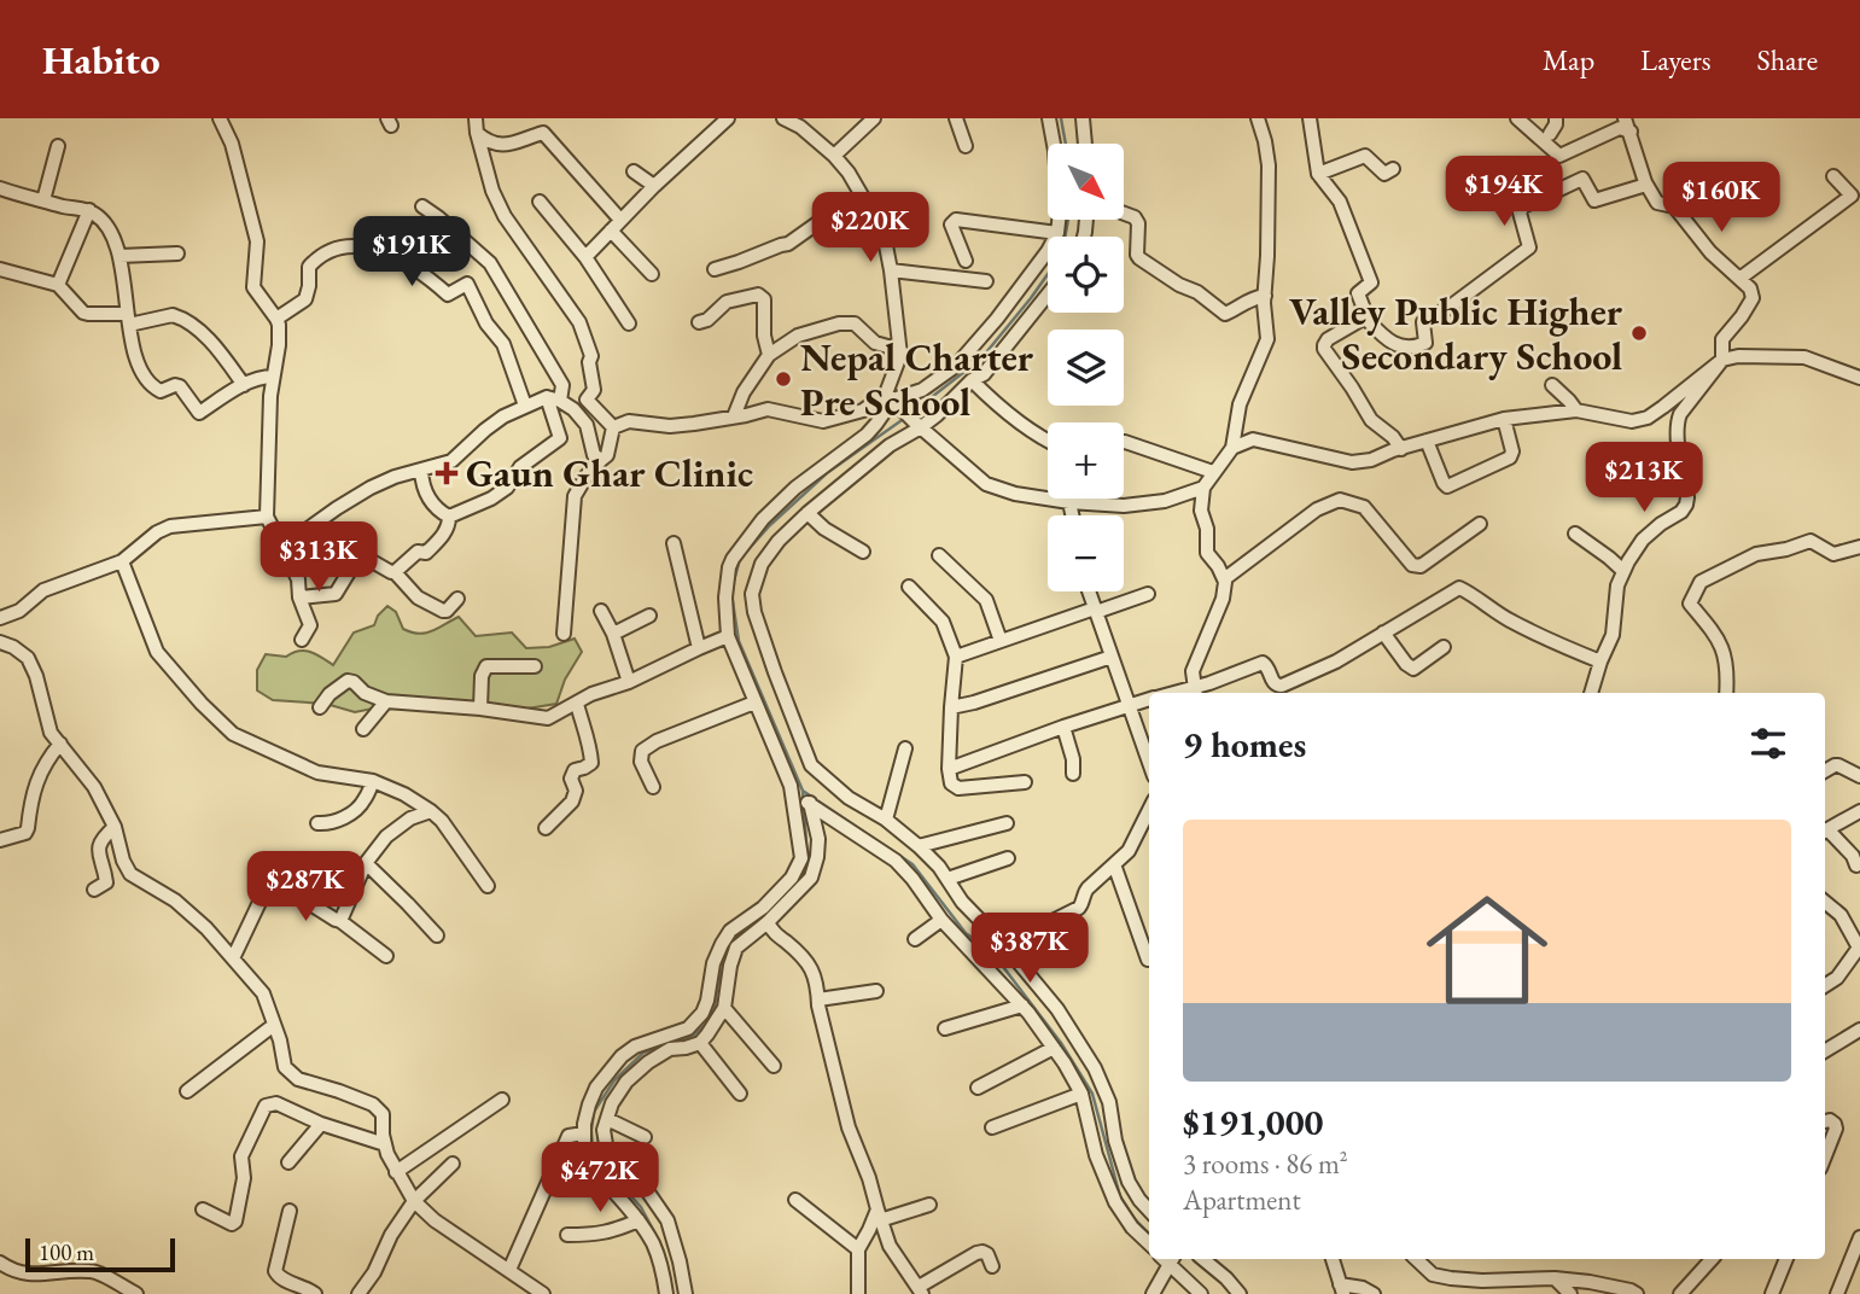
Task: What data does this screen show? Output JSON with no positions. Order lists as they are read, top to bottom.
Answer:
{
  "places": {
    "other": ["Valley Public Higher Secondary School", "Nepal Charter Pre School"],
    "health": ["Gaun Ghar Clinic"]
  },
  "scale_bar": "100 m",
  "north": "bottom right",
  "page": {
    "header": "Habito",
    "nav": ["Map", "Layers", "Share"],
    "map_buttons": ["+", "−"],
    "price": [
      "$194K",
      "$160K",
      "$220K",
      "$191K",
      "$213K",
      "$313K",
      "$287K",
      "$387K",
      "$472K"
    ],
    "heading": "9 homes",
    "list": [
      {
        "name": "$191,000",
        "note": "3 rooms · 86 m² · Apartment"
      }
    ],
    "scale": "100 m"
  }
}
